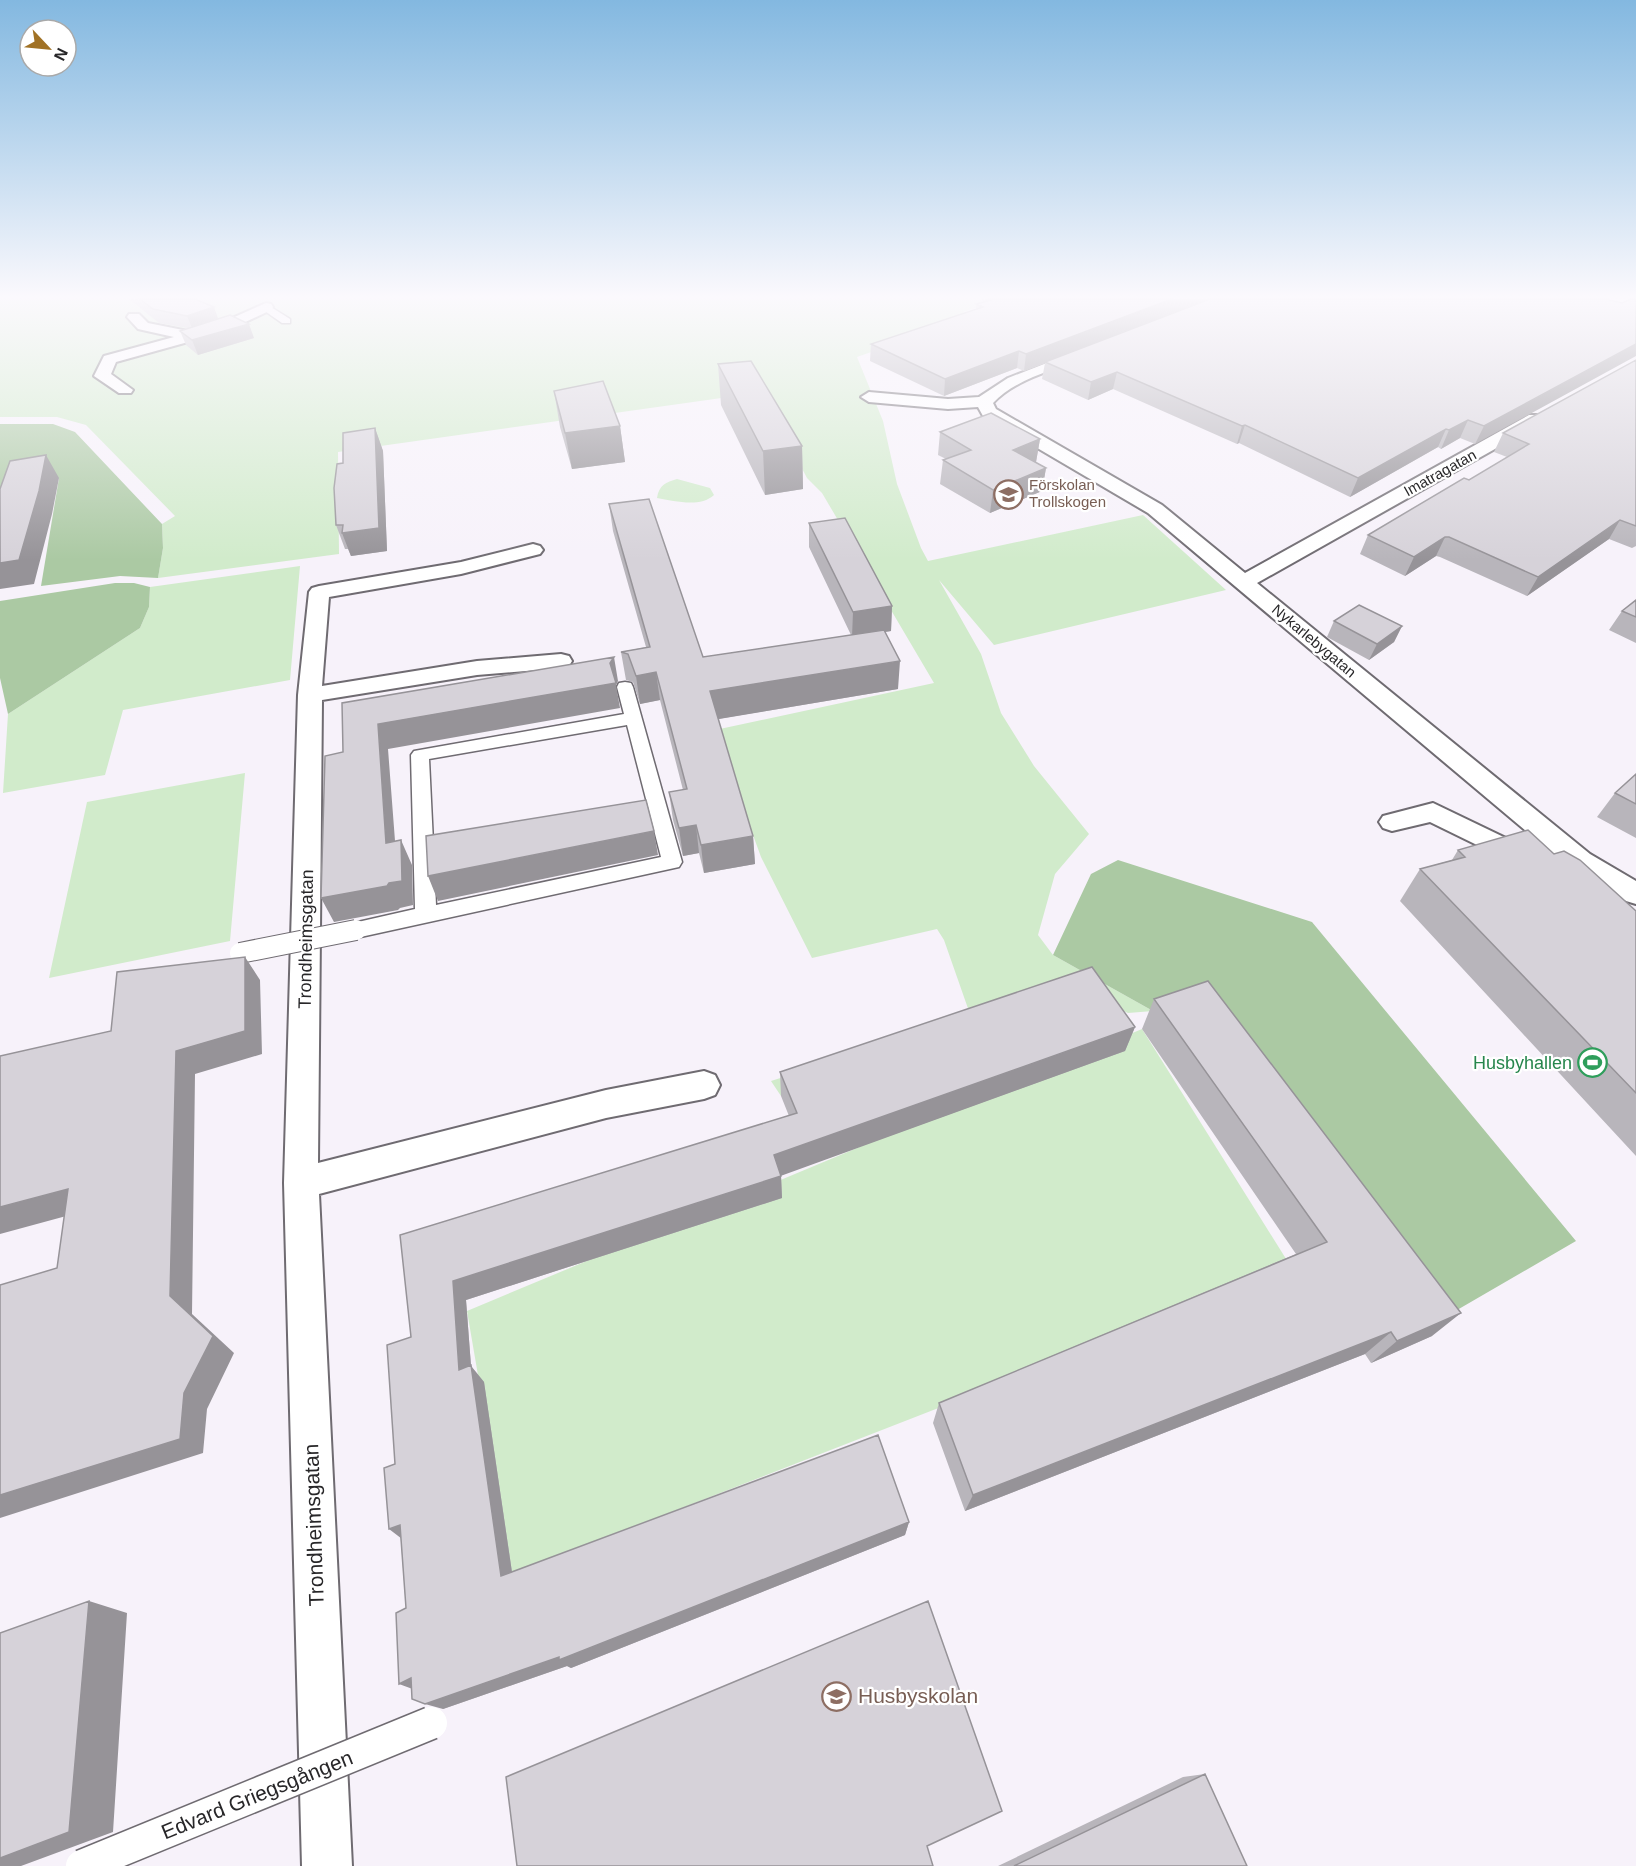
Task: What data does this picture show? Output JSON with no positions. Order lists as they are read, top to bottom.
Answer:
{
  "streets": {
    "street": [
      "Imatragatan",
      "Nykarlebygatan",
      "Trondheimsgatan",
      "Edvard Griegsgången"
    ]
  },
  "crossings": [
    ["Imatragatan", "Nykarlebygatan"]
  ],
  "places": {
    "school or university": ["Förskolan Trollskogen", "Husbyskolan"],
    "sports": ["Husbyhallen"]
  },
  "north": "bottom right"
}
